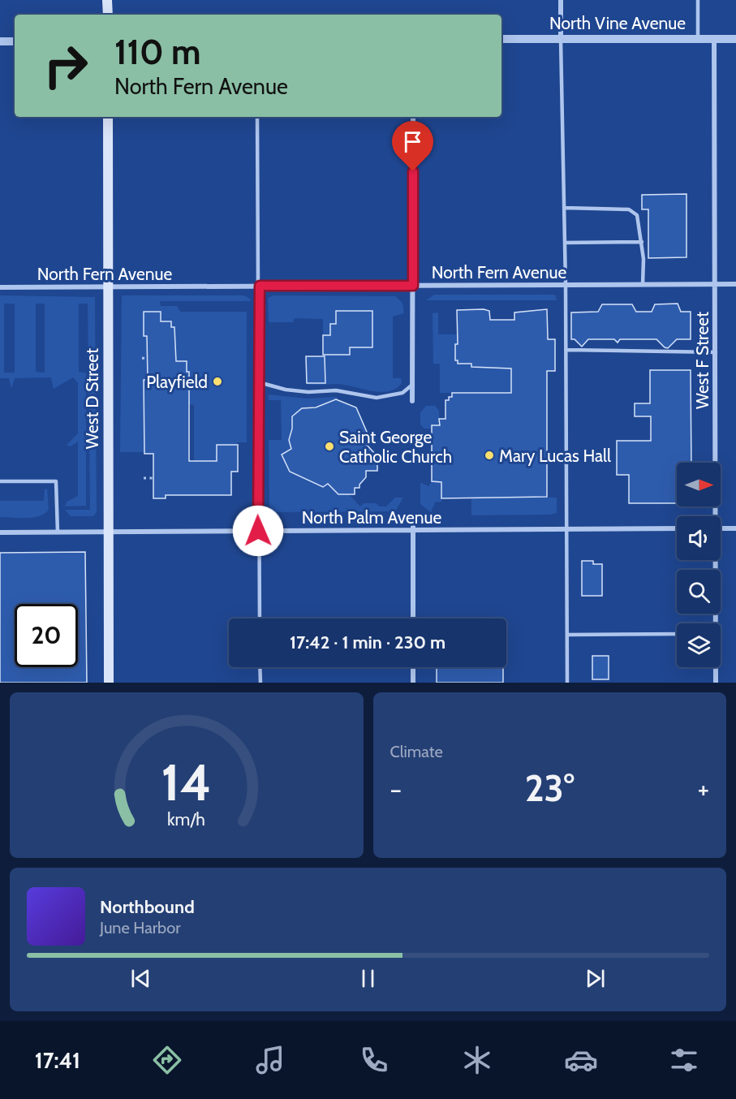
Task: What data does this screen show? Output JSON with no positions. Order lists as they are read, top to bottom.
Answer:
{
  "streets": {
    "main road": ["West D Street"],
    "street": [
      "North Vine Avenue",
      "North Fern Avenue",
      "West F Street",
      "North Palm Avenue"
    ]
  },
  "crossings": [
    ["North Vine Avenue", "West F Street"],
    ["North Fern Avenue", "West F Street"],
    ["North Fern Avenue", "West D Street"],
    ["West D Street", "North Palm Avenue"]
  ],
  "places": ["Playfield", "Saint George Catholic Church", "Mary Lucas Hall"],
  "north": "right",
  "page": {
    "turn": ["110 m", "North Fern Avenue"],
    "limit": "20",
    "trip": "17:42 · 1 min · 230 m",
    "tile": "Climate",
    "heat": ["−", "23°", "+"],
    "song": ["Northbound", "June Harbor"],
    "tabs": "17:41",
    "gauge": ["14", "km/h"]
  }
}
